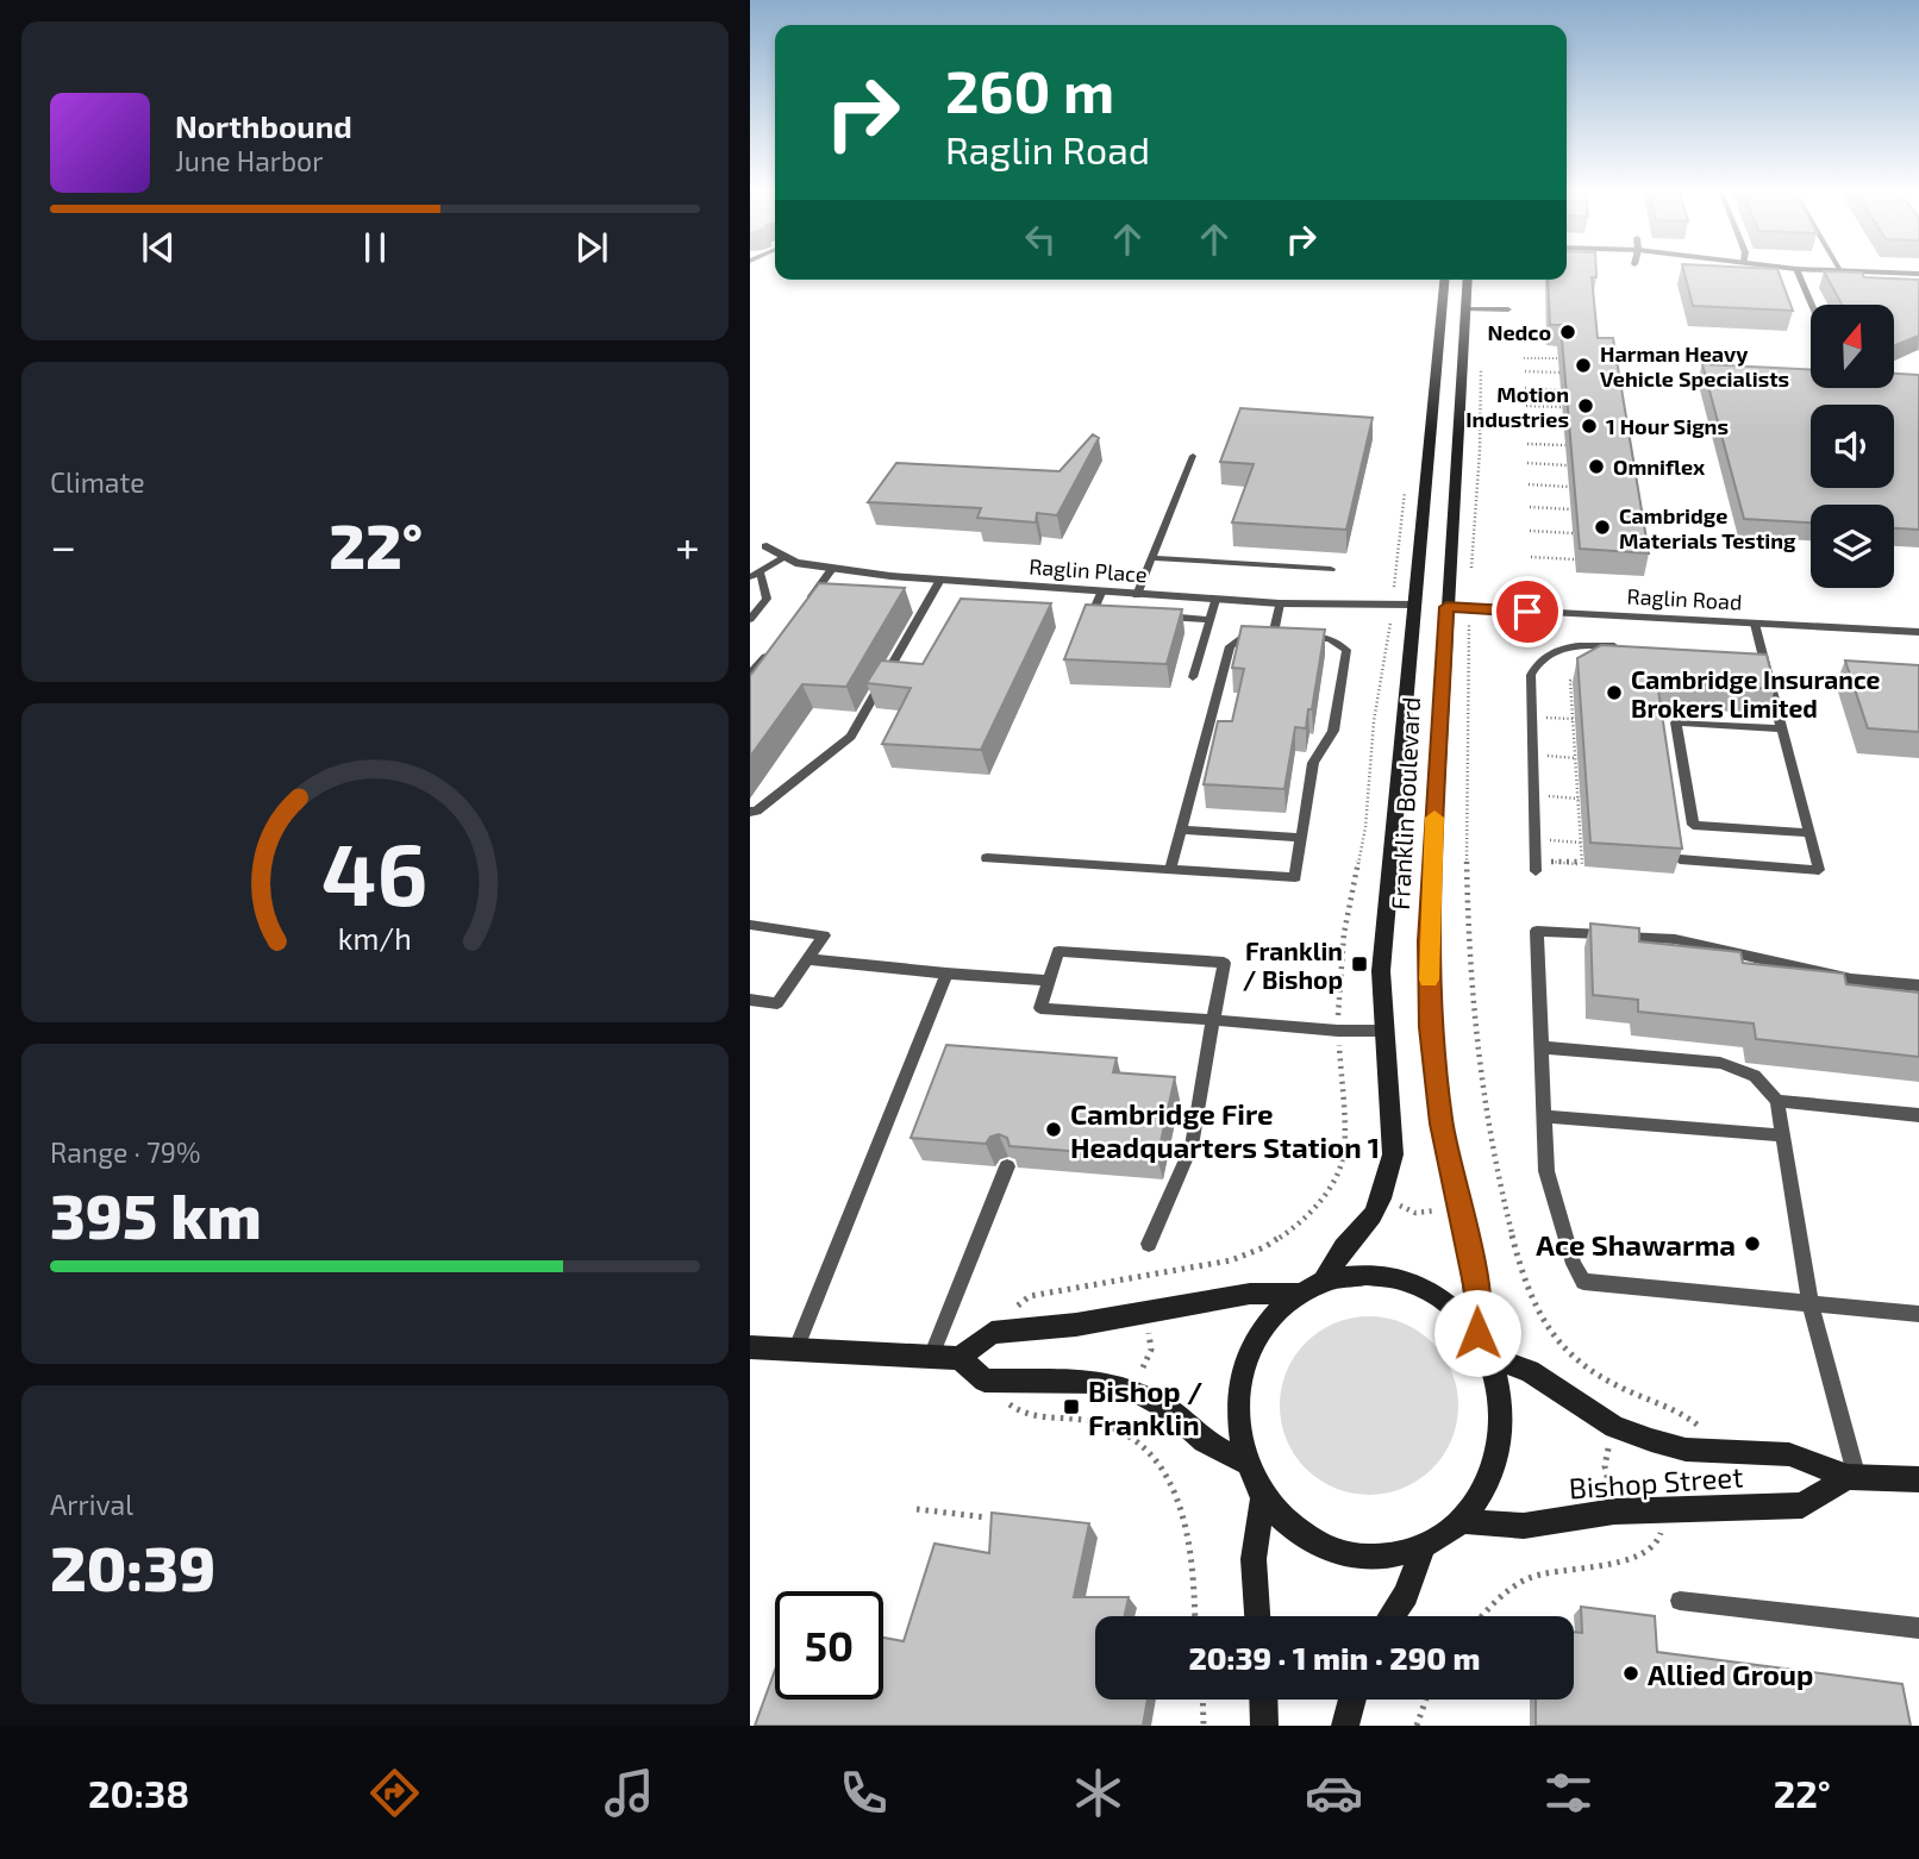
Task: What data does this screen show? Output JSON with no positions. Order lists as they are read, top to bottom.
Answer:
{
  "streets": {
    "main road": ["Franklin Boulevard", "Bishop Street"],
    "street": ["Raglin Place", "Raglin Road"]
  },
  "crossings": [
    ["Raglin Place", "Franklin Boulevard"],
    ["Raglin Road", "Franklin Boulevard"],
    ["Franklin Boulevard", "Bishop Street"]
  ],
  "places": {
    "other": [
      "Nedco",
      "Harman Heavy Vehicle Specialists",
      "Motion Industries",
      "1 Hour Signs",
      "Omniflex",
      "Cambridge Materials Testing",
      "Cambridge Insurance Brokers Limited",
      "Cambridge Fire Headquarters Station 1",
      "Ace Shawarma",
      "Allied Group"
    ],
    "transit": ["Franklin / Bishop", "Bishop / Franklin"]
  },
  "north": "top",
  "page": {
    "turn": ["260 m", "Raglin Road"],
    "song": ["Northbound", "June Harbor"],
    "tile": [
      "Climate",
      ["Range · 79%", "395 km"],
      ["Arrival", "20:39"]
    ],
    "heat": ["−", "22°", "+"],
    "limit": "50",
    "trip": "20:39 · 1 min · 290 m",
    "tabs": ["20:38", "22°"],
    "gauge": ["46", "km/h"]
  }
}
